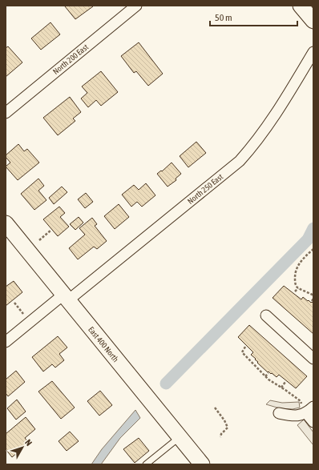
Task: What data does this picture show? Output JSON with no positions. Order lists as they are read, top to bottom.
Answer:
{
  "streets": {
    "main road": ["East 400 North"],
    "street": ["North 200 East", "North 250 East"]
  },
  "crossings": [
    ["North 250 East", "East 400 North"]
  ],
  "scale_bar": "50 m",
  "north": "top right"
}
